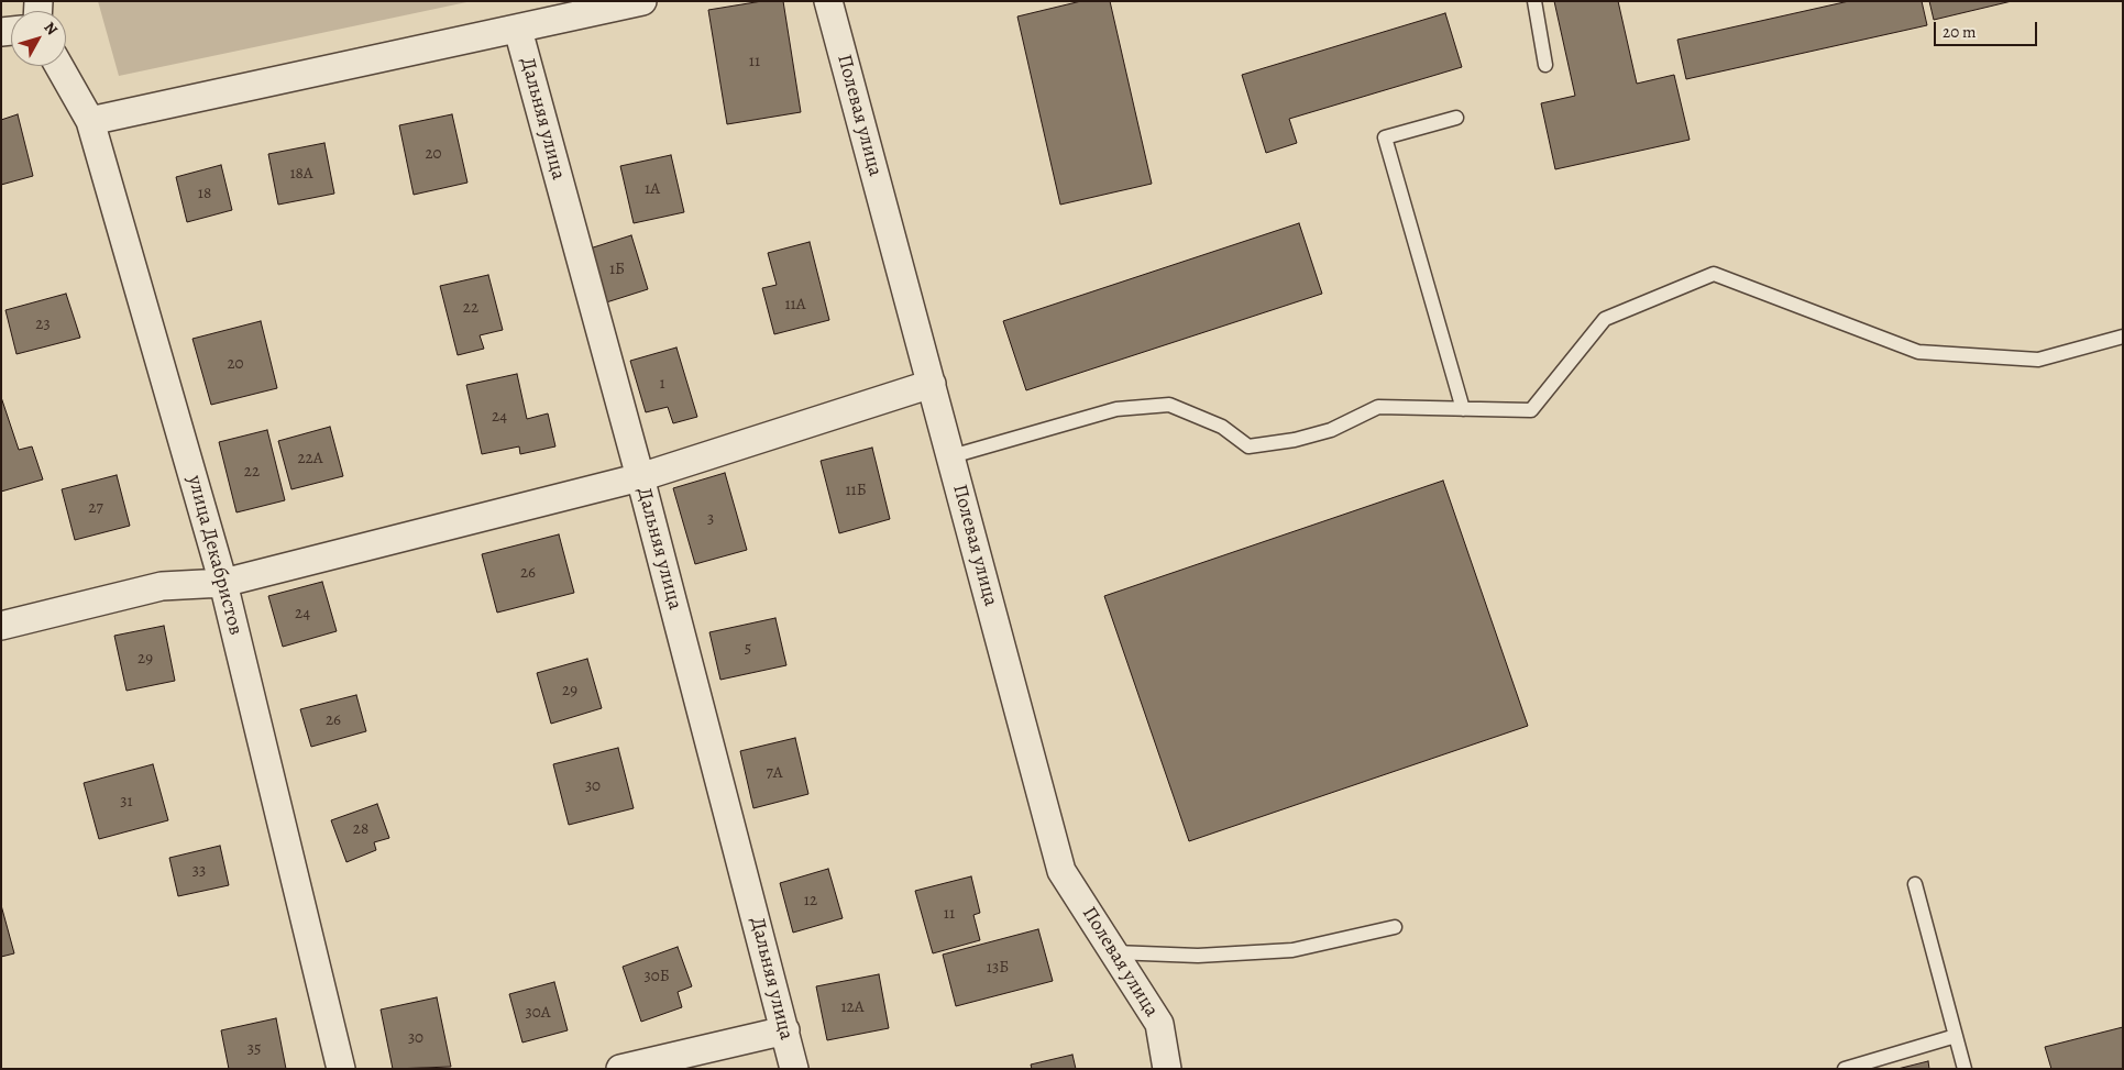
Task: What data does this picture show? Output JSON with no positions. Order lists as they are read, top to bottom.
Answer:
{
  "streets": {
    "street": ["Полевая улица", "Дальняя улица", "улица Декабристов"]
  },
  "house_numbers": [
    "11",
    "20",
    "18А",
    "1А",
    "18",
    "1Б",
    "11А",
    "22",
    "23",
    "20",
    "1",
    "24",
    "22А",
    "22",
    "11Б",
    "27",
    "3",
    "26",
    "24",
    "5",
    "29",
    "29",
    "26",
    "7А",
    "30",
    "31",
    "28",
    "33",
    "12",
    "11",
    "13Б",
    "30Б",
    "12А",
    "30А",
    "30",
    "35"
  ],
  "scale_bar": "20 m",
  "north": "top right"
}
